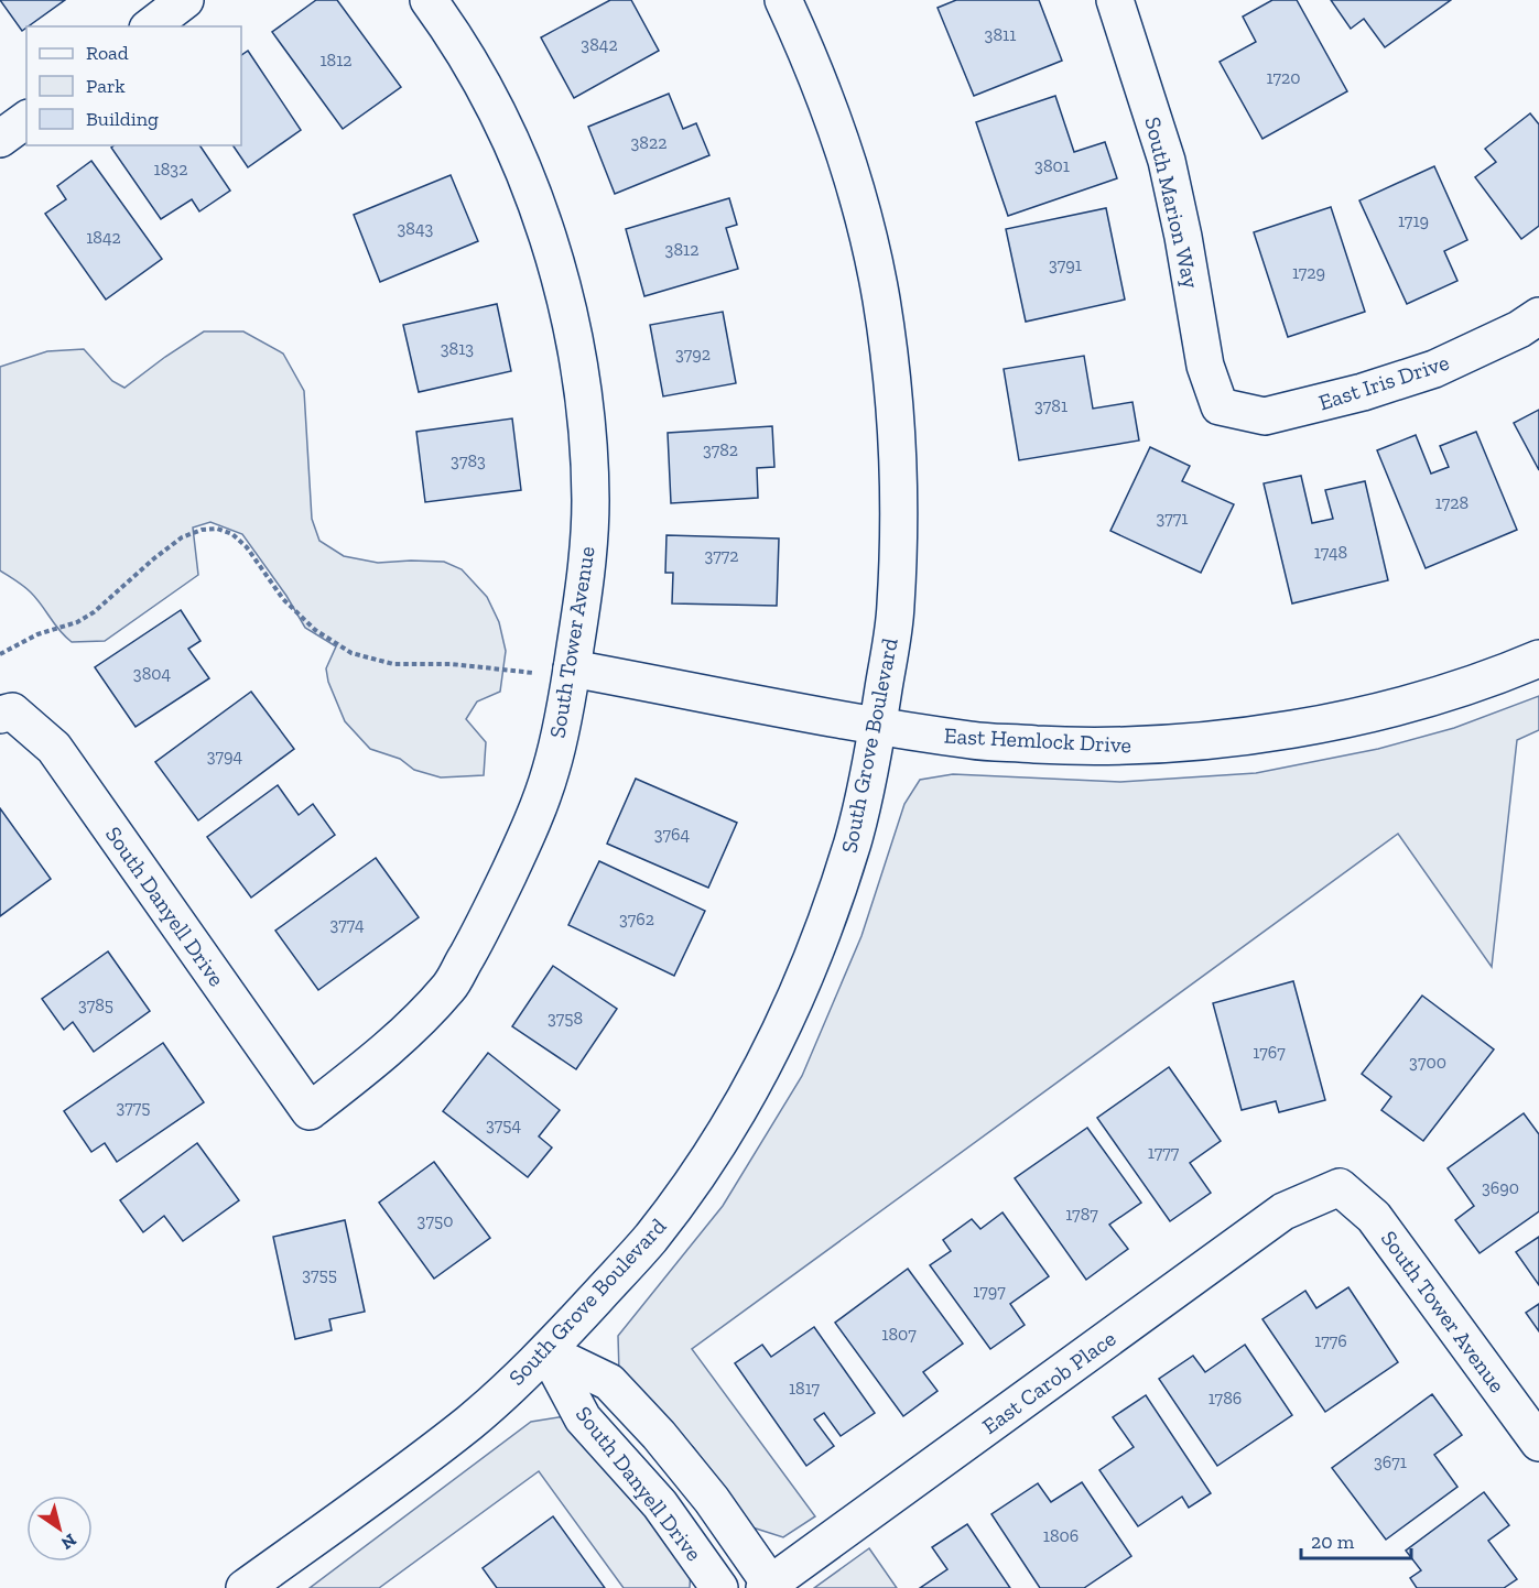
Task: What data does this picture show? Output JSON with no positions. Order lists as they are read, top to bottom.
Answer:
{
  "streets": {
    "street": [
      "South Marion Way",
      "East Iris Drive",
      "South Tower Avenue",
      "East Hemlock Drive",
      "South Grove Boulevard",
      "South Danyell Drive",
      "East Carob Place"
    ]
  },
  "crossings": [
    ["South Marion Way", "East Iris Drive"],
    ["South Tower Avenue", "East Hemlock Drive"],
    ["South Tower Avenue", "South Danyell Drive"],
    ["South Tower Avenue", "East Carob Place"],
    ["East Hemlock Drive", "South Grove Boulevard"],
    ["South Grove Boulevard", "South Danyell Drive"],
    ["South Danyell Drive", "East Carob Place"]
  ],
  "house_numbers": [
    "3811",
    "3842",
    "1812",
    "1720",
    "3822",
    "3801",
    "1832",
    "1719",
    "3843",
    "1842",
    "3812",
    "3791",
    "1729",
    "3813",
    "3792",
    "3781",
    "3782",
    "3783",
    "1728",
    "3771",
    "1748",
    "3772",
    "3804",
    "3794",
    "3764",
    "3762",
    "3774",
    "3785",
    "3758",
    "1767",
    "3700",
    "3775",
    "3754",
    "1777",
    "3690",
    "1787",
    "3750",
    "3755",
    "1797",
    "1807",
    "1776",
    "1817",
    "1786",
    "3671",
    "1806"
  ],
  "legend": ["Road", "Park", "Building"],
  "scale_bar": "20 m",
  "north": "bottom right"
}
